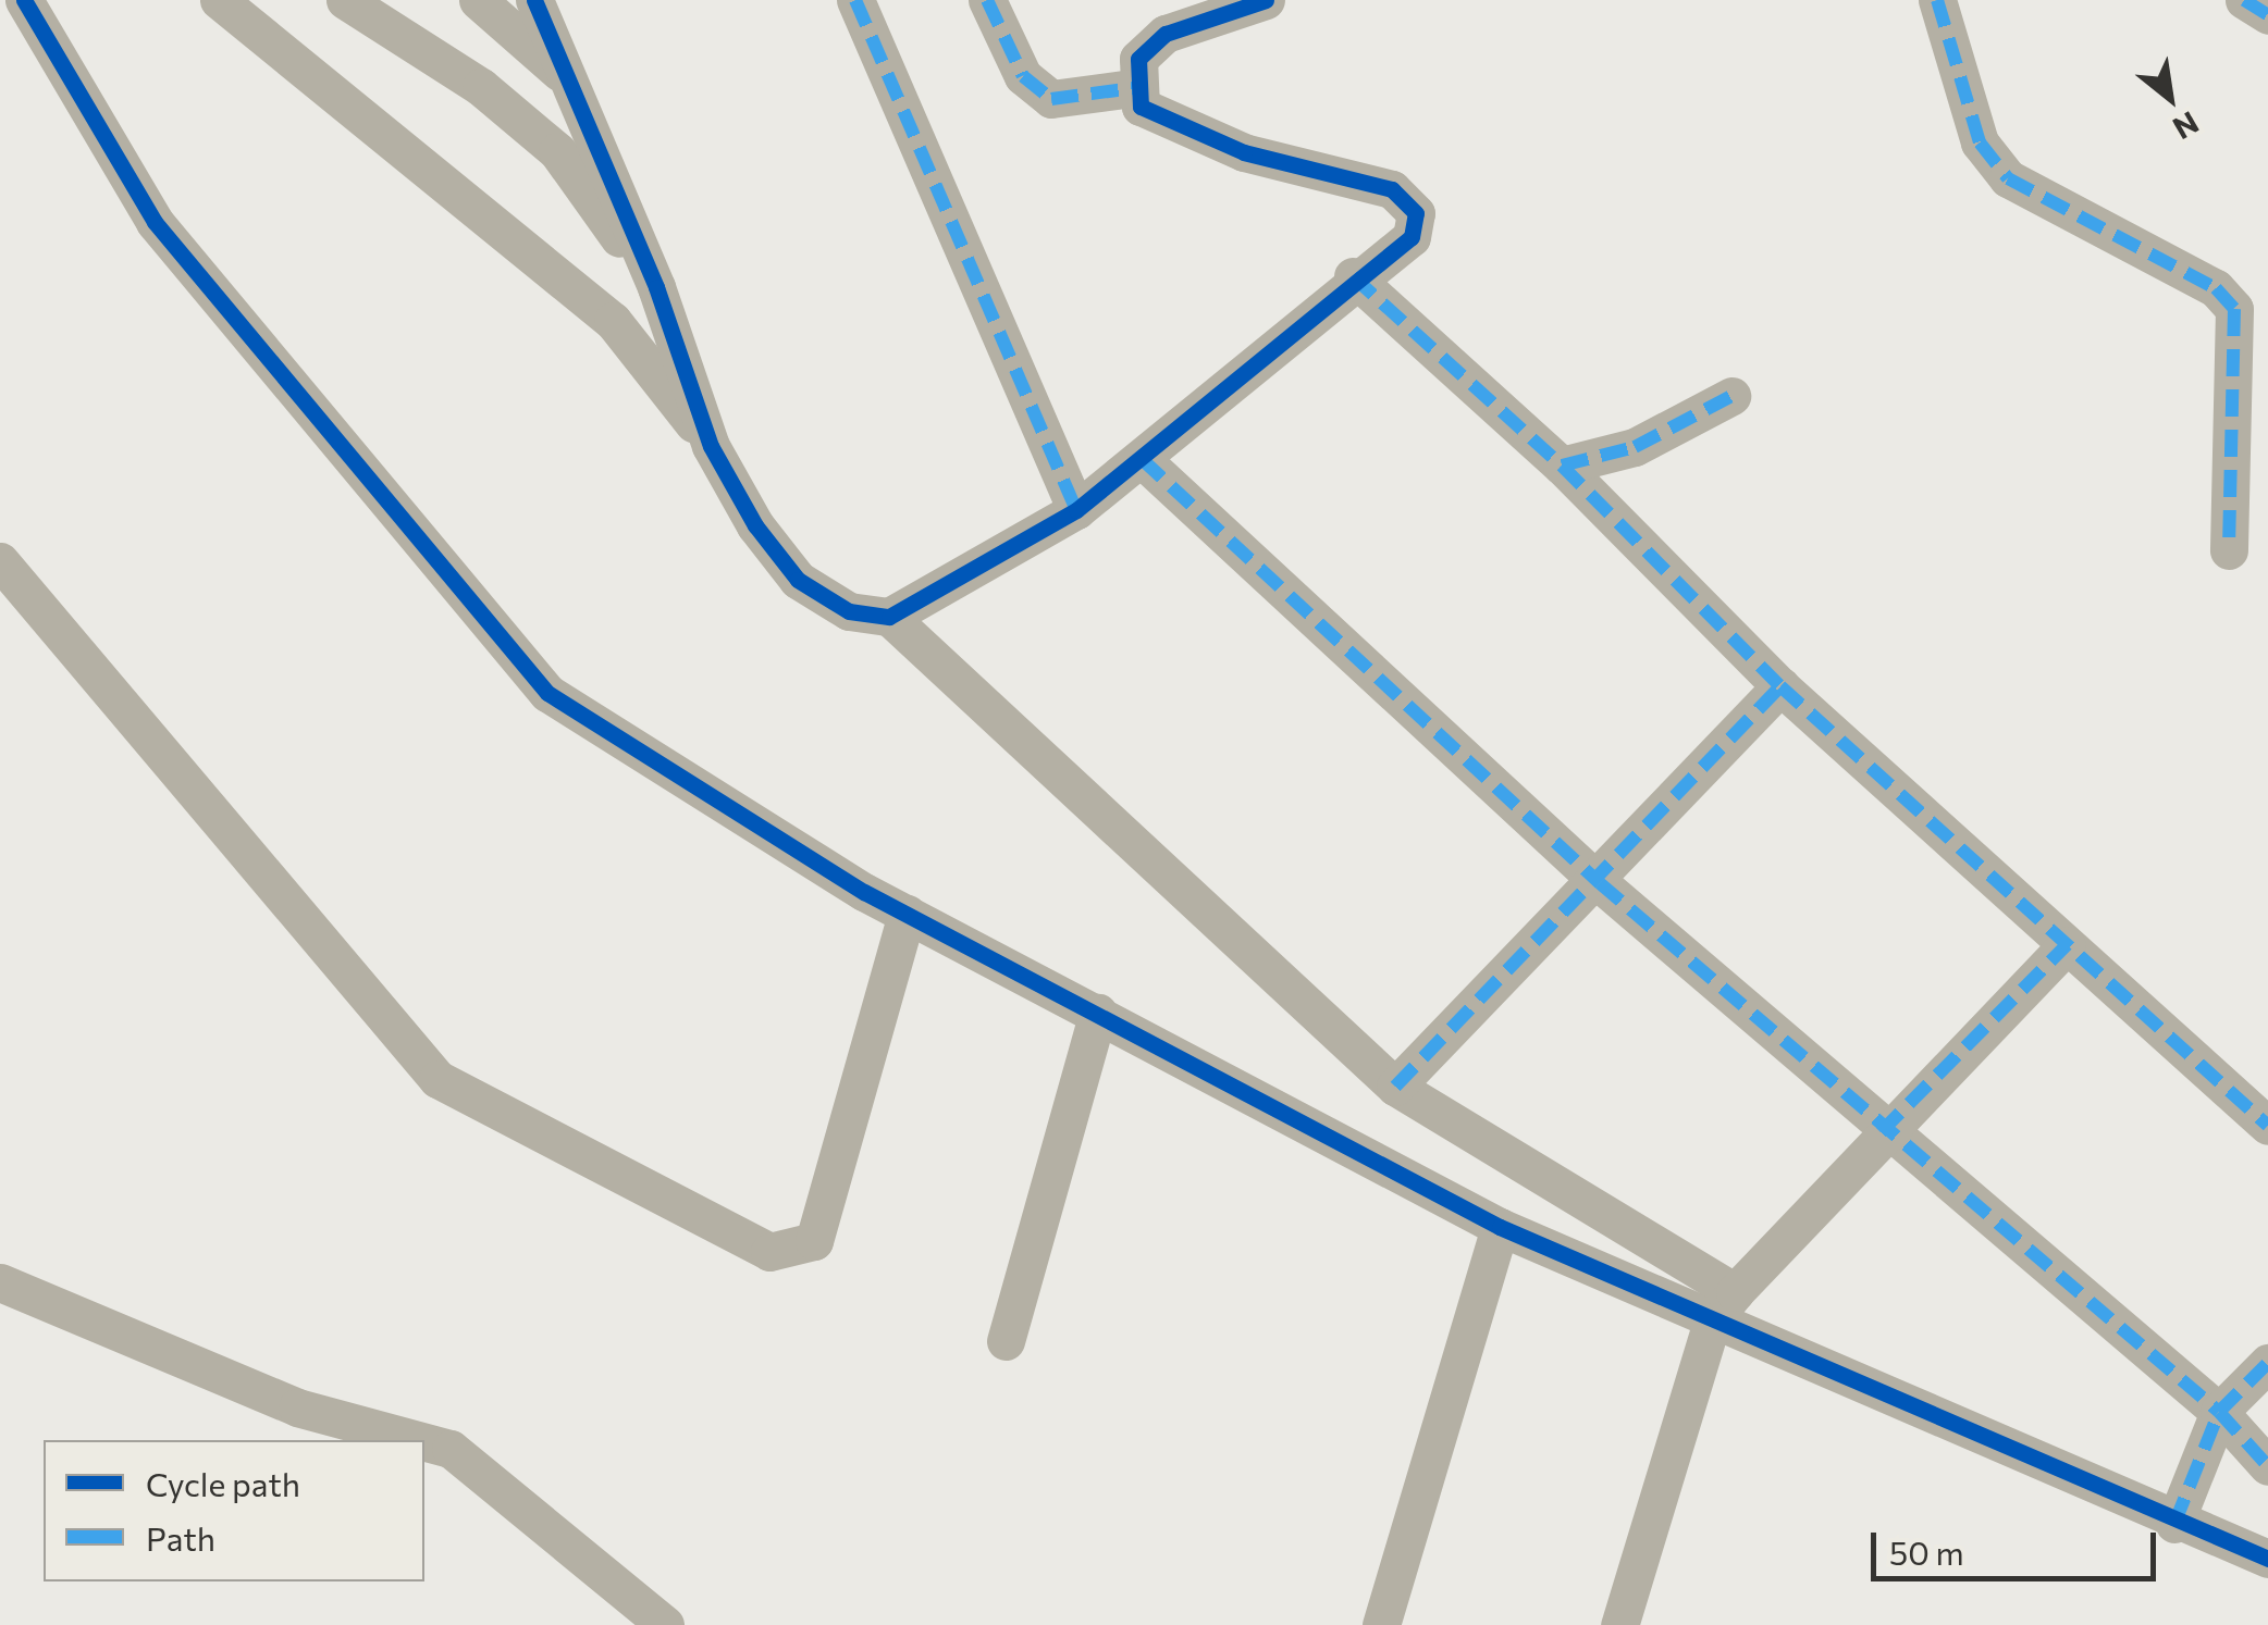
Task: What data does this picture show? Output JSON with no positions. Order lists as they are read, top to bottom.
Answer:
{
  "legend": ["Cycle path", "Path"],
  "scale_bar": "50 m",
  "north": "bottom right"
}
